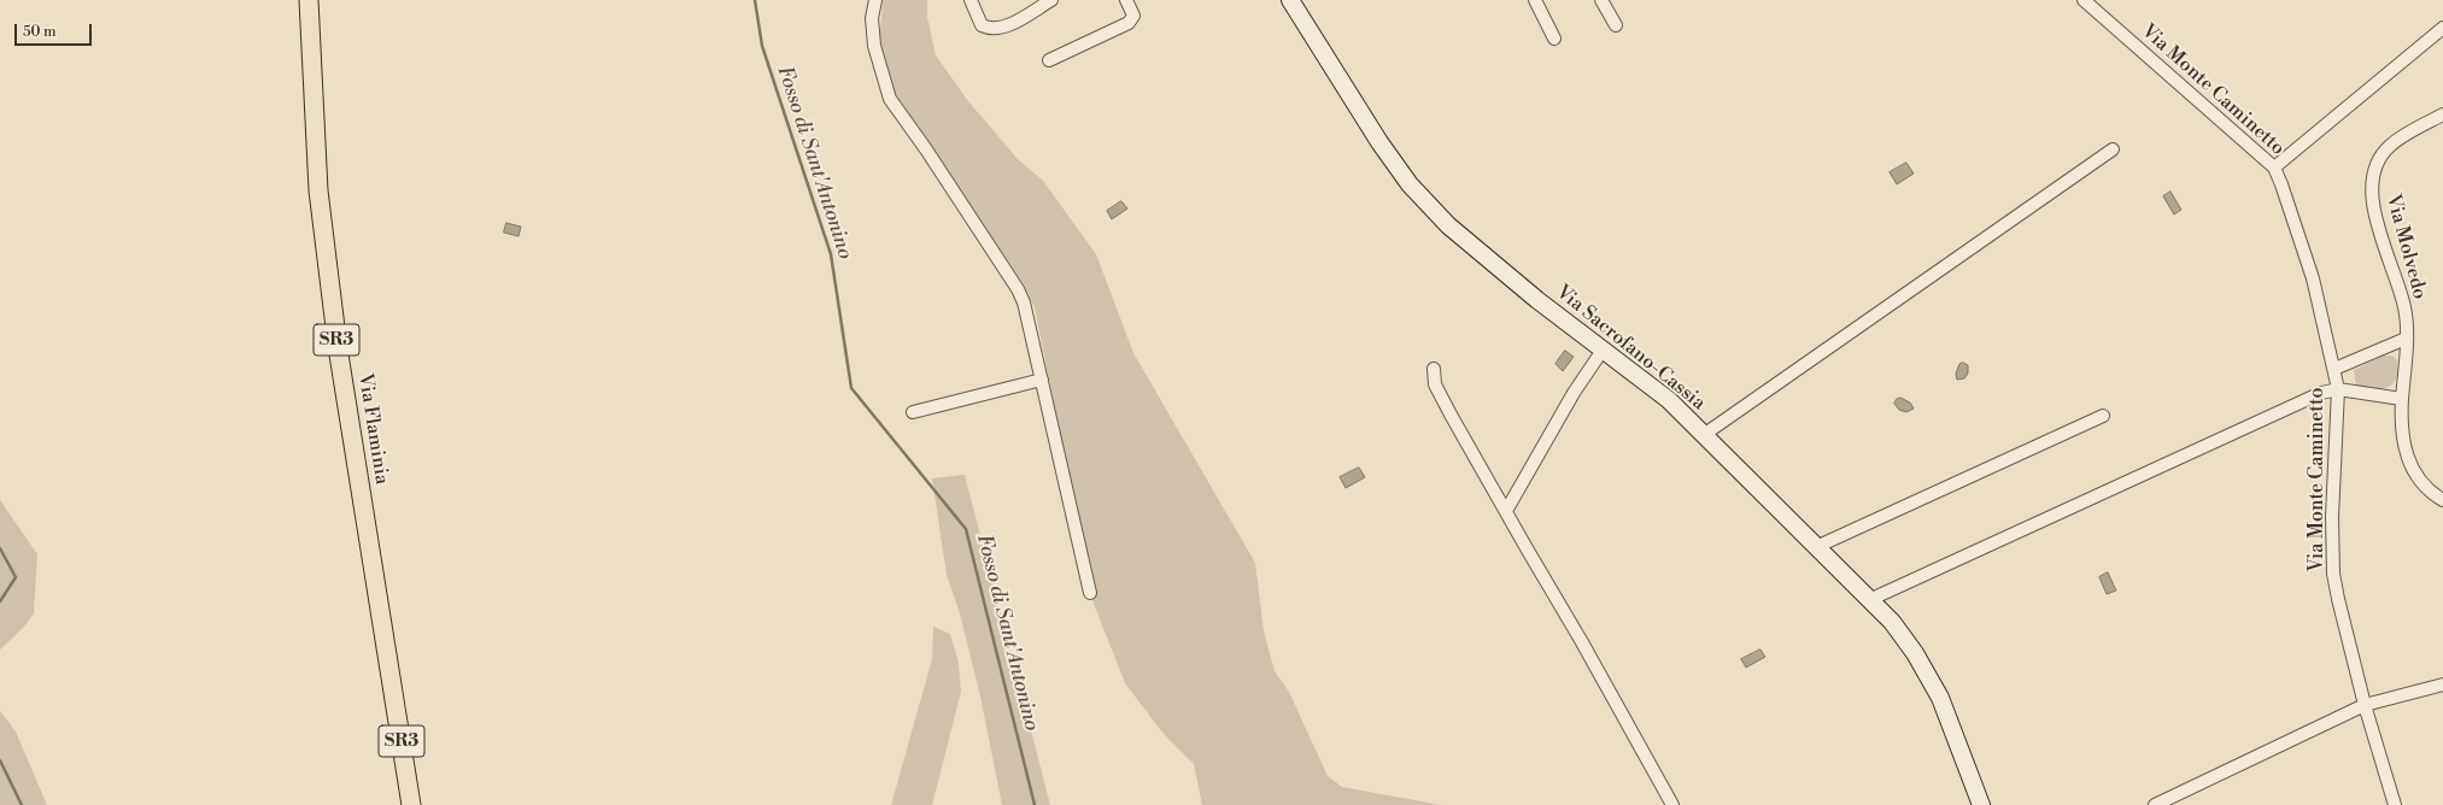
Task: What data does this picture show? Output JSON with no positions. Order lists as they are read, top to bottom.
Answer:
{
  "streets": {
    "main road": ["SR3", "Via Flaminia"],
    "street": ["Via Monte Caminetto", "Via Molvedo", "Via Sacrofano-Cassia"]
  },
  "water": ["Fosso di Sant'Antonino"],
  "scale_bar": "50 m"
}
